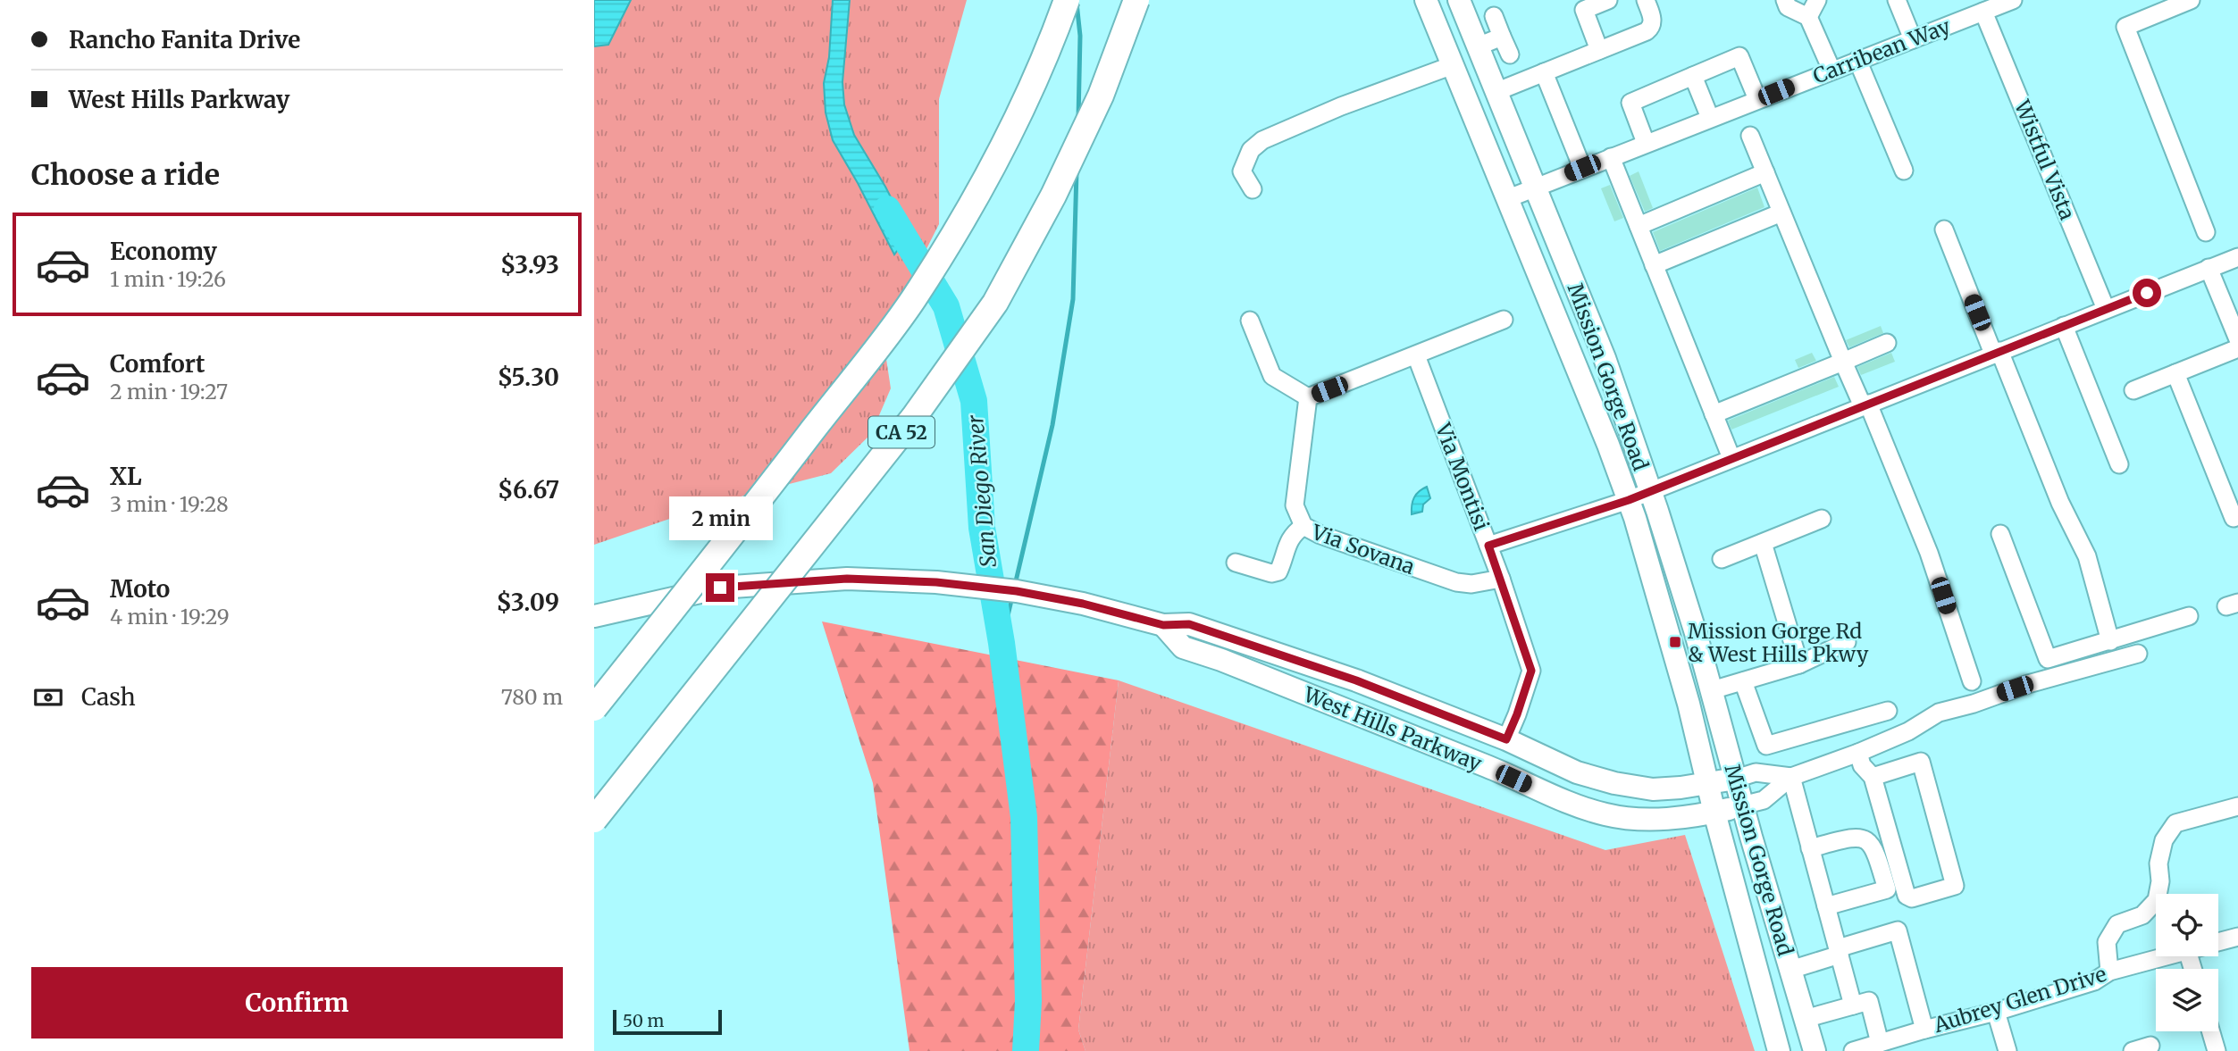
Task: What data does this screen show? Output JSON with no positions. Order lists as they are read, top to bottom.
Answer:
{
  "streets": {
    "highway": ["CA 52"],
    "main road": ["Mission Gorge Road", "West Hills Parkway"],
    "street": [
      "Carribean Way",
      "Wistful Vista",
      "Via Montisi",
      "Via Sovana",
      "Aubrey Glen Drive"
    ]
  },
  "crossings": [
    ["Carribean Way", "Wistful Vista"],
    ["Carribean Way", "Mission Gorge Road"],
    ["Mission Gorge Road", "West Hills Parkway"],
    ["Via Montisi", "Via Sovana"],
    ["Via Montisi", "West Hills Parkway"]
  ],
  "water": ["San Diego River"],
  "places": {
    "transit": ["Mission Gorge Rd & West Hills Pkwy"]
  },
  "scale_bar": "50 m",
  "page": {
    "banner": ["Rancho Fanita Drive", "West Hills Parkway"],
    "heading": "Choose a ride",
    "list": [
      {
        "name": "Economy",
        "note": "1 min · 19:26",
        "value": "$3.93"
      },
      {
        "name": "Comfort",
        "note": "2 min · 19:27",
        "value": "$5.30"
      },
      {
        "name": "XL",
        "note": "3 min · 19:28",
        "value": "$6.67"
      },
      {
        "name": "Moto",
        "note": "4 min · 19:29",
        "value": "$3.09"
      }
    ],
    "bubble": "2 min",
    "pay": ["Cash", "780 m"],
    "buttons": "Confirm",
    "scale": "50 m"
  }
}
